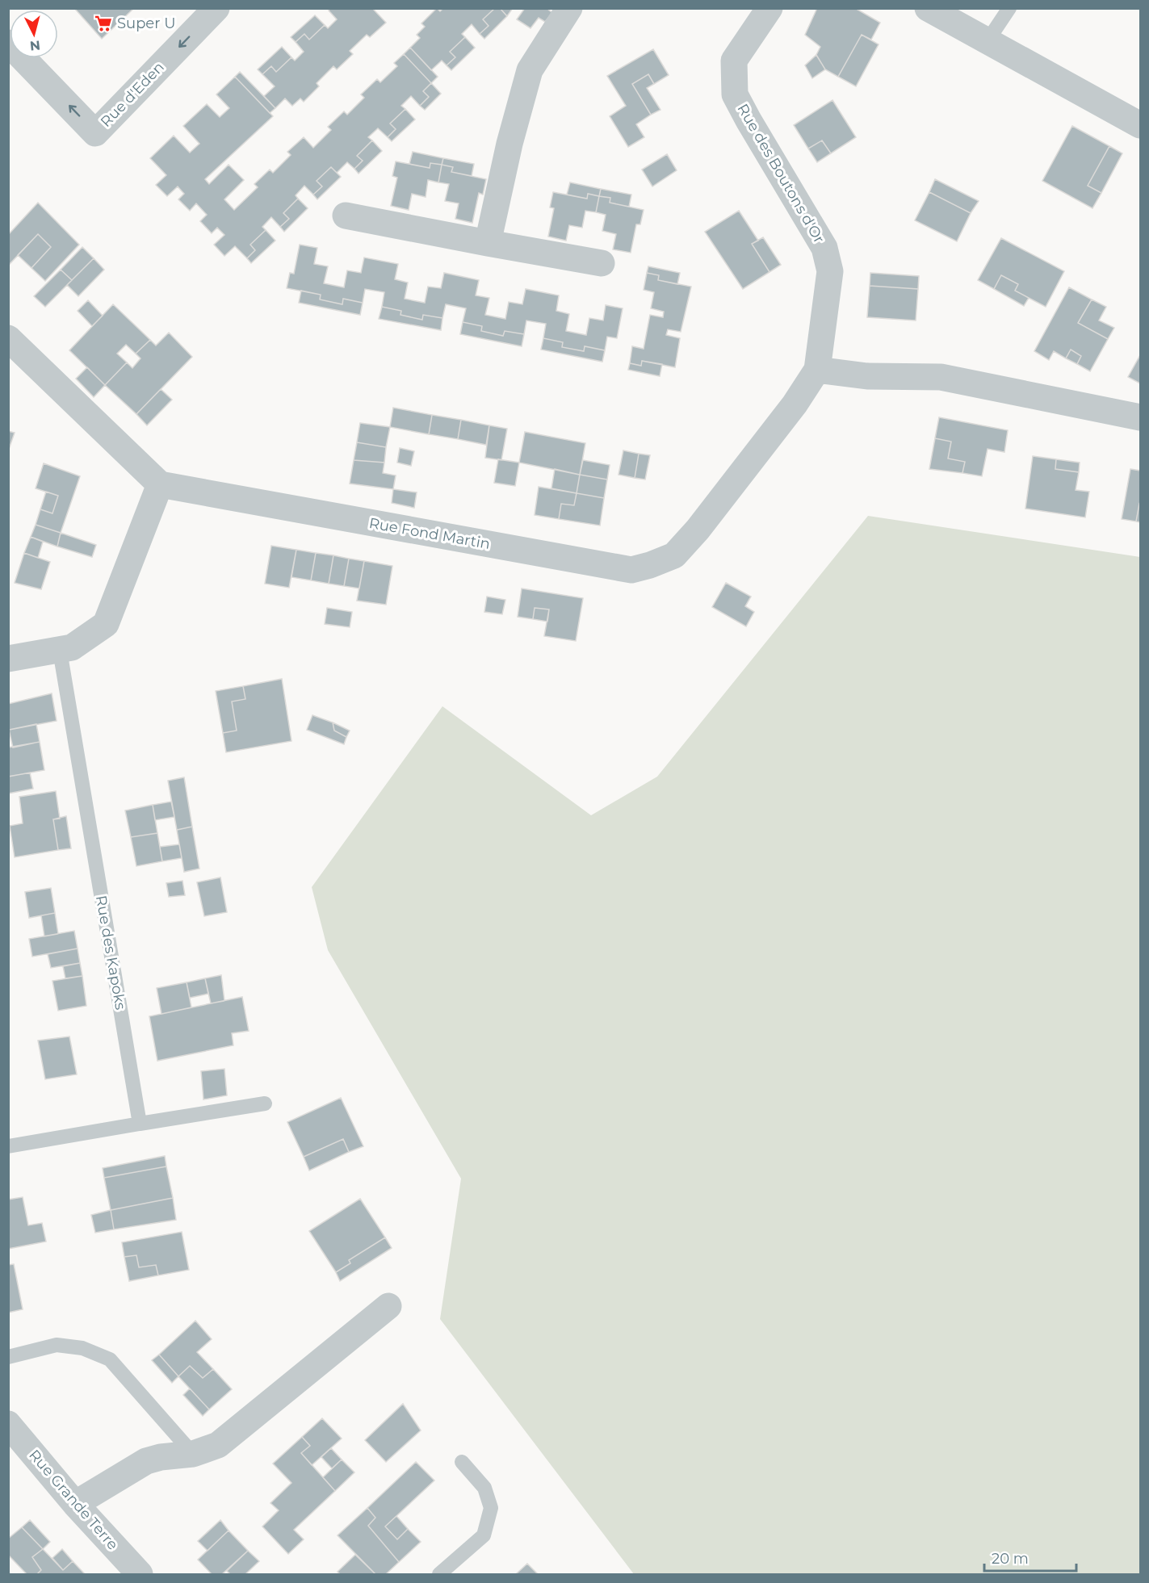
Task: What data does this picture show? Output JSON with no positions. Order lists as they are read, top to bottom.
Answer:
{
  "streets": {
    "street": [
      "Rue d'Eden",
      "Rue des Boutons d'Or",
      "Rue Fond Martin",
      "Rue Grande Terre"
    ],
    "lane": ["Rue des Kapoks"]
  },
  "crossings": [
    ["Rue des Boutons d'Or", "Rue Fond Martin"]
  ],
  "places": {
    "supermarket": ["Super U"]
  },
  "scale_bar": "20 m",
  "north": "bottom"
}
